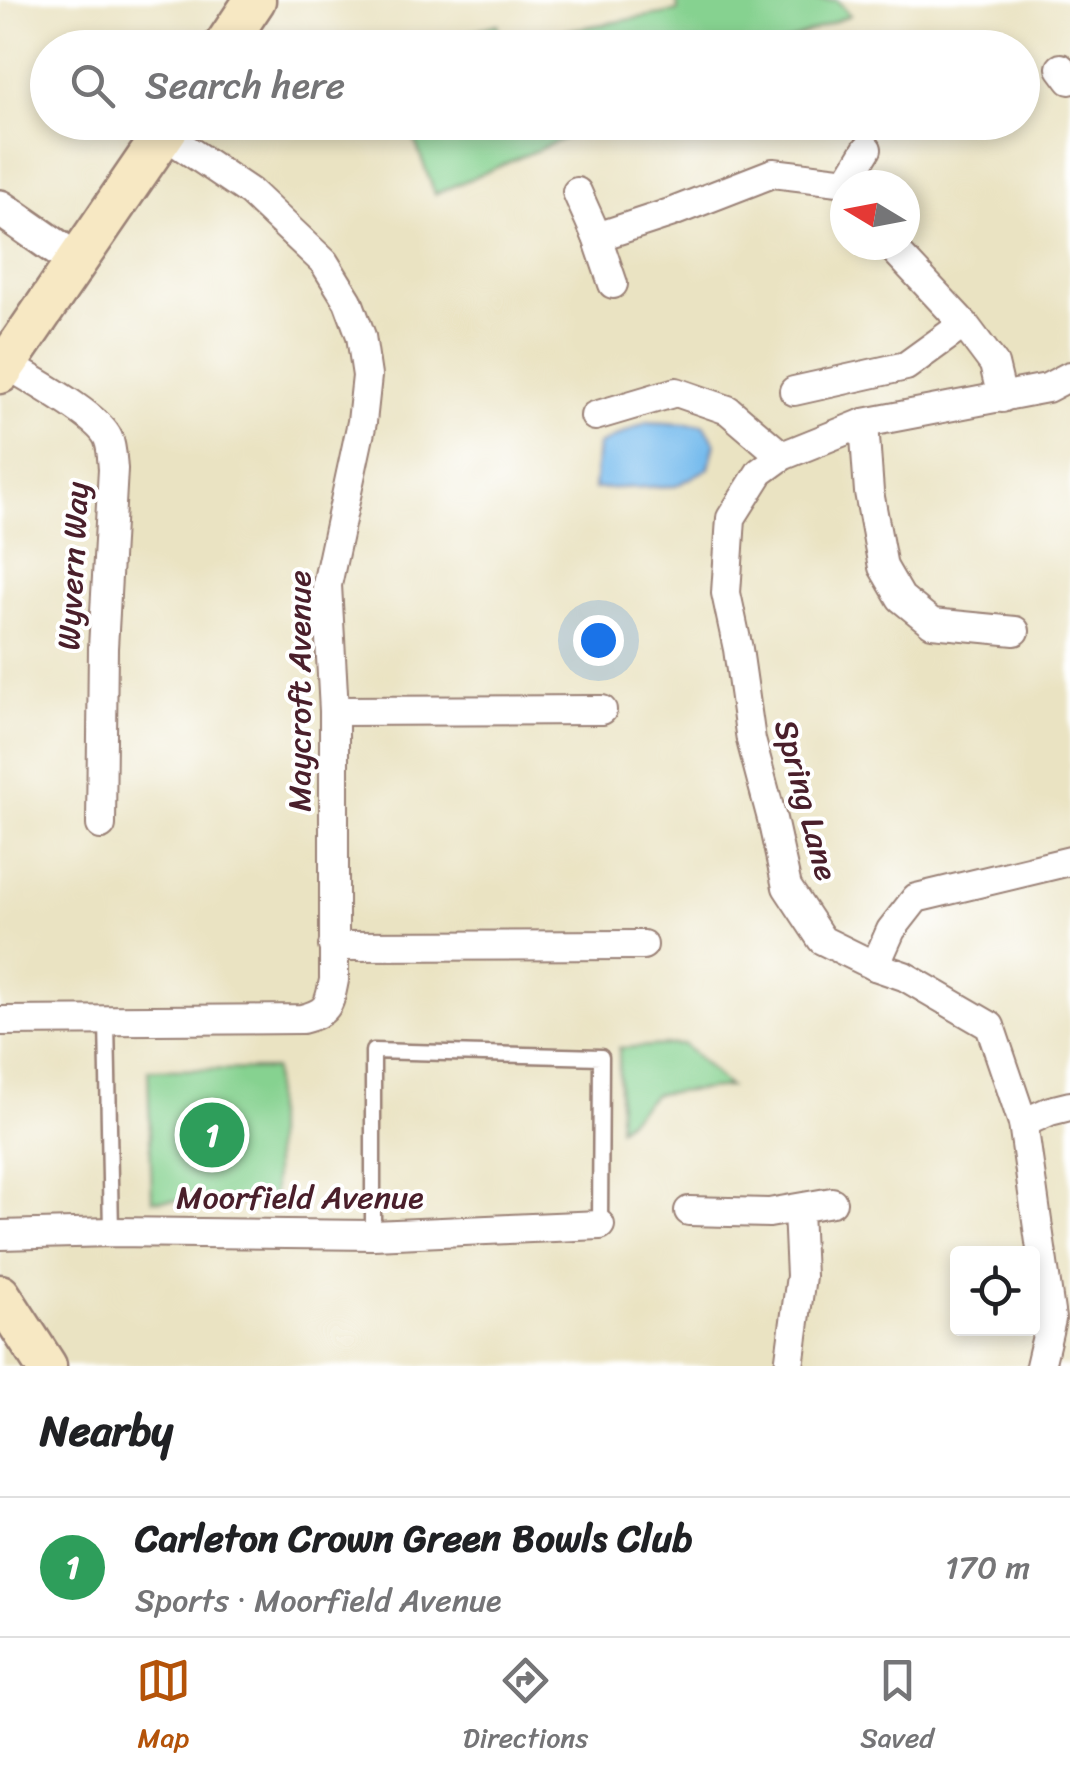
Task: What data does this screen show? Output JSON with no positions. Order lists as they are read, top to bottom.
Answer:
{
  "streets": {
    "street": [
      "Wyvern Way",
      "Maycroft Avenue",
      "Spring Lane",
      "Moorfield Avenue"
    ]
  },
  "north": "left",
  "page": {
    "search": "Search here",
    "pins": "1",
    "heading": "Nearby",
    "list": [
      {
        "mark": "1",
        "name": "Carleton Crown Green Bowls Club",
        "note": "Sports · Moorfield Avenue",
        "value": "170 m"
      }
    ],
    "nav": ["Map", "Directions", "Saved"]
  }
}
